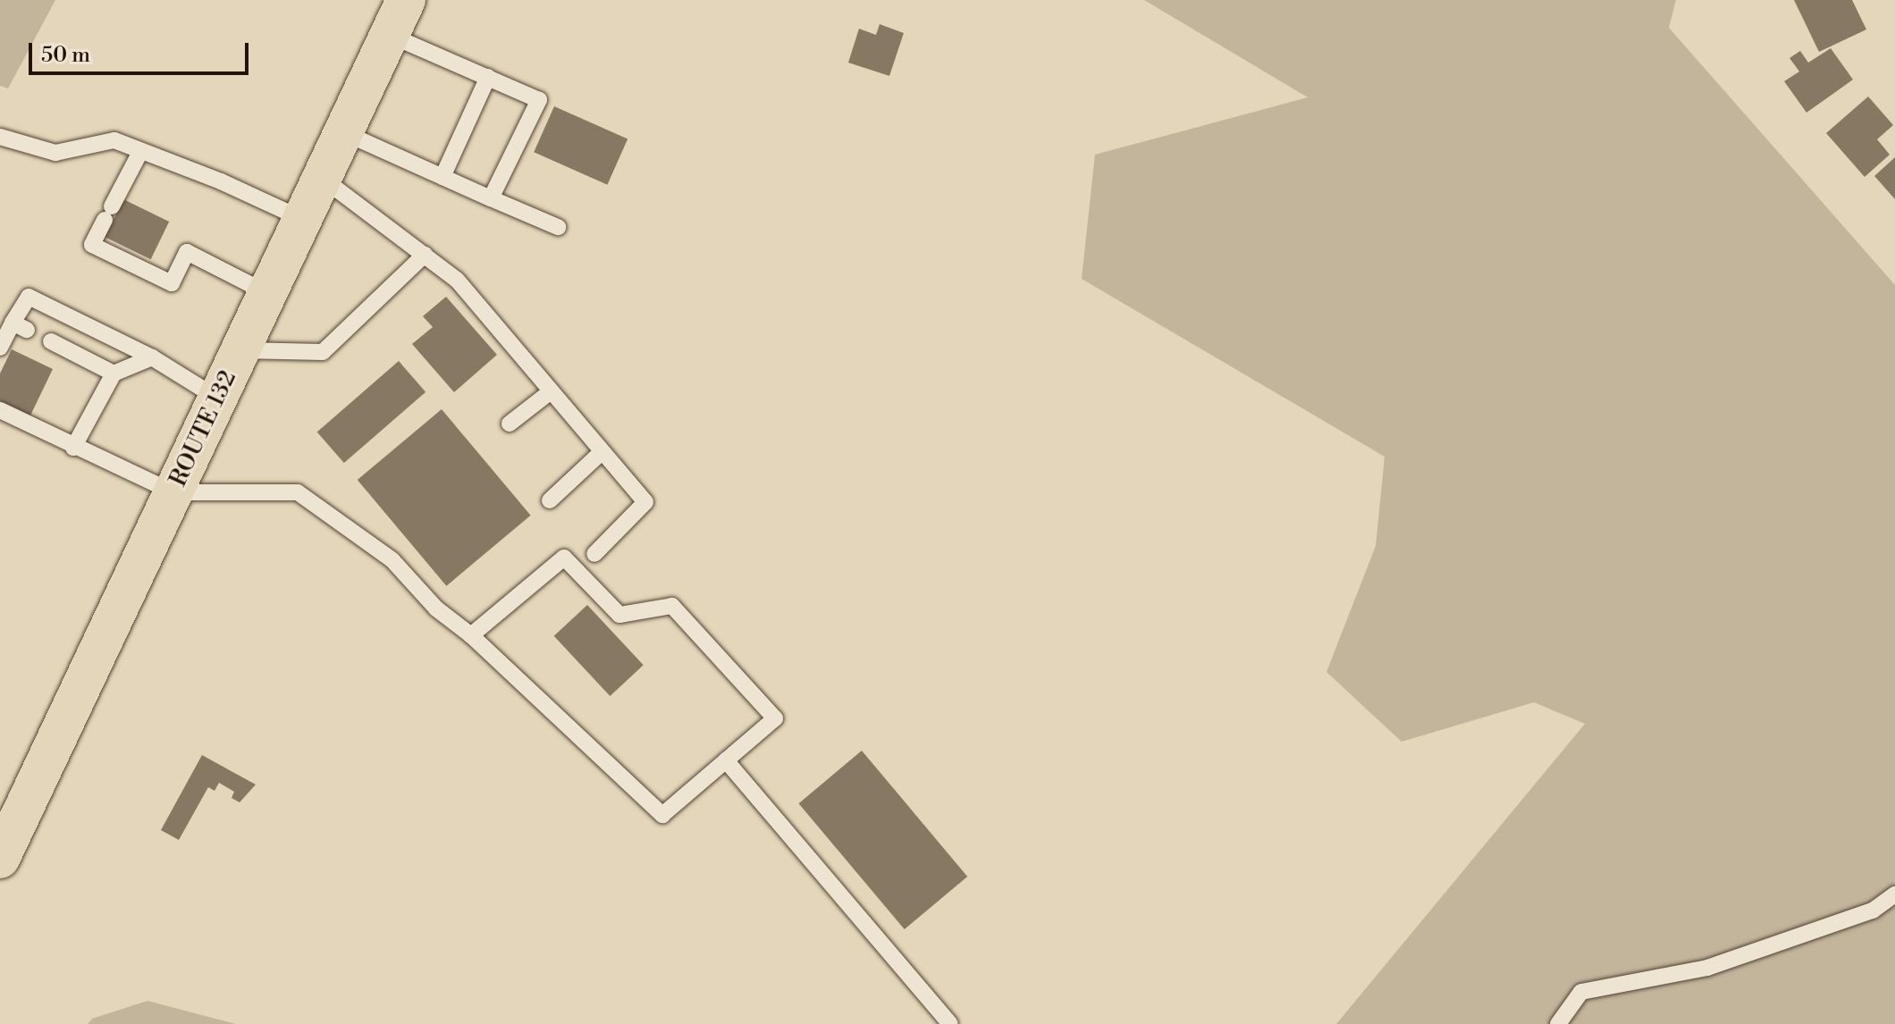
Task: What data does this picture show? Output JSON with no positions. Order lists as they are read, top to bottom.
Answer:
{
  "streets": {
    "highway": ["ROUTE 132"]
  },
  "scale_bar": "50 m"
}
